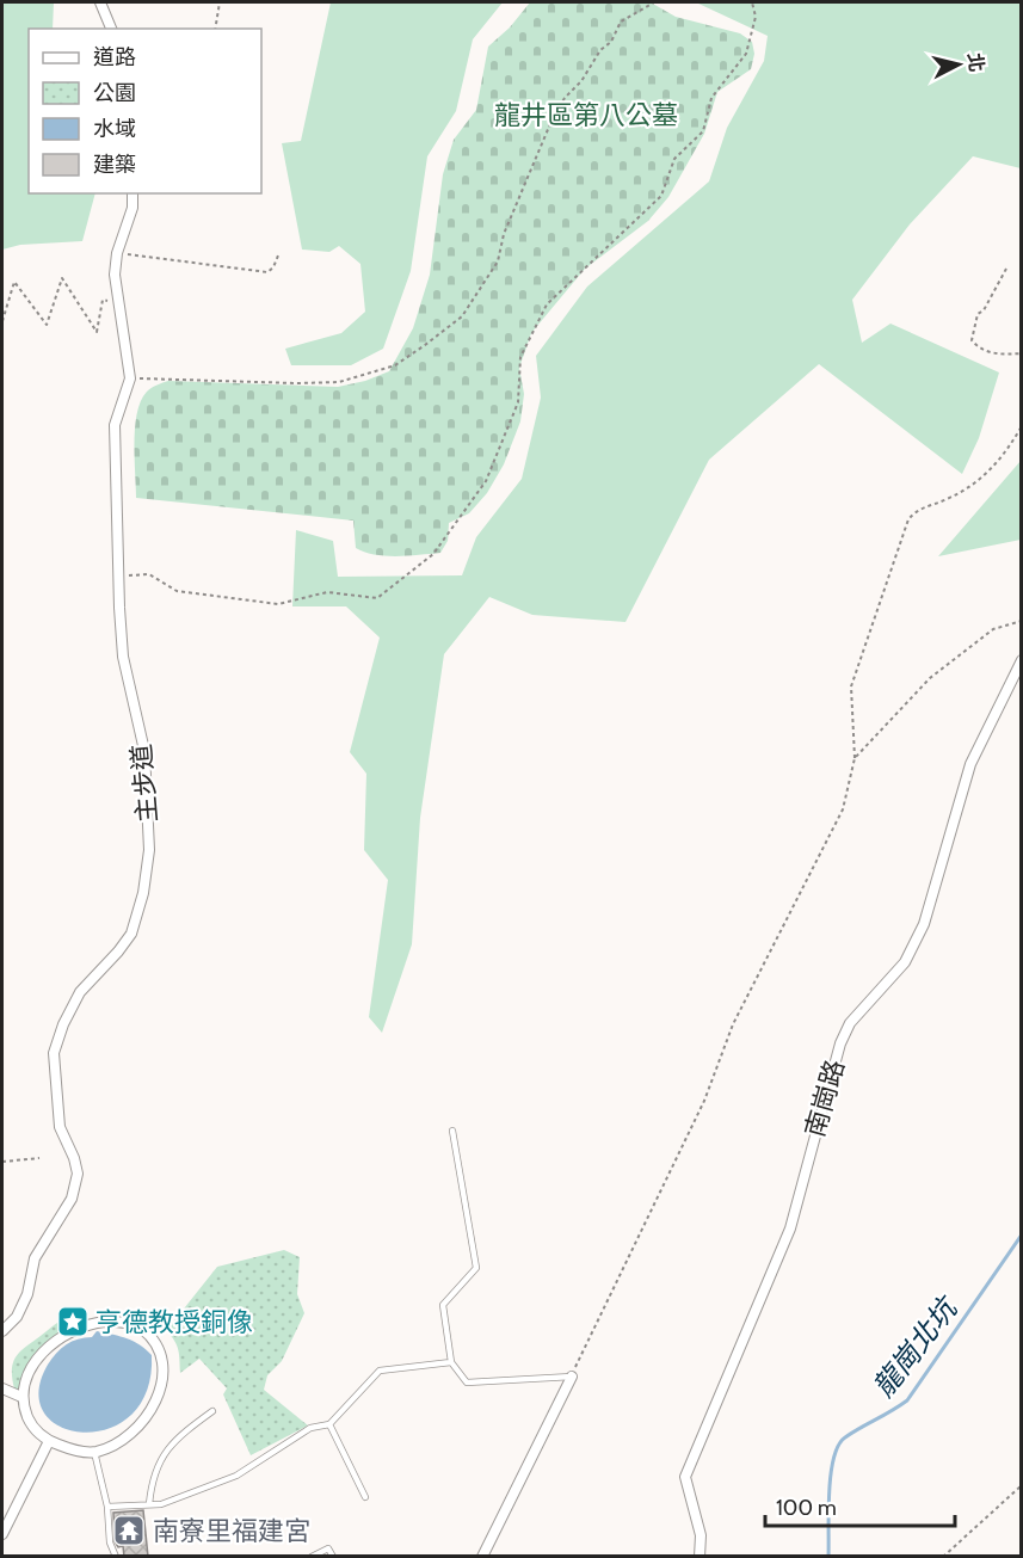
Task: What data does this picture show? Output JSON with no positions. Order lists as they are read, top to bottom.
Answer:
{
  "streets": {
    "street": ["主步道", "南崗路"]
  },
  "water": ["龍崗北坑"],
  "parks": ["龍井區第八公墓"],
  "places": {
    "place": ["亨德教授銅像"],
    "temple": ["南寮里福建宮"]
  },
  "legend": [
    "道路",
    "公園",
    "水域",
    "建築"
  ],
  "scale_bar": "100 m",
  "north": "right"
}
